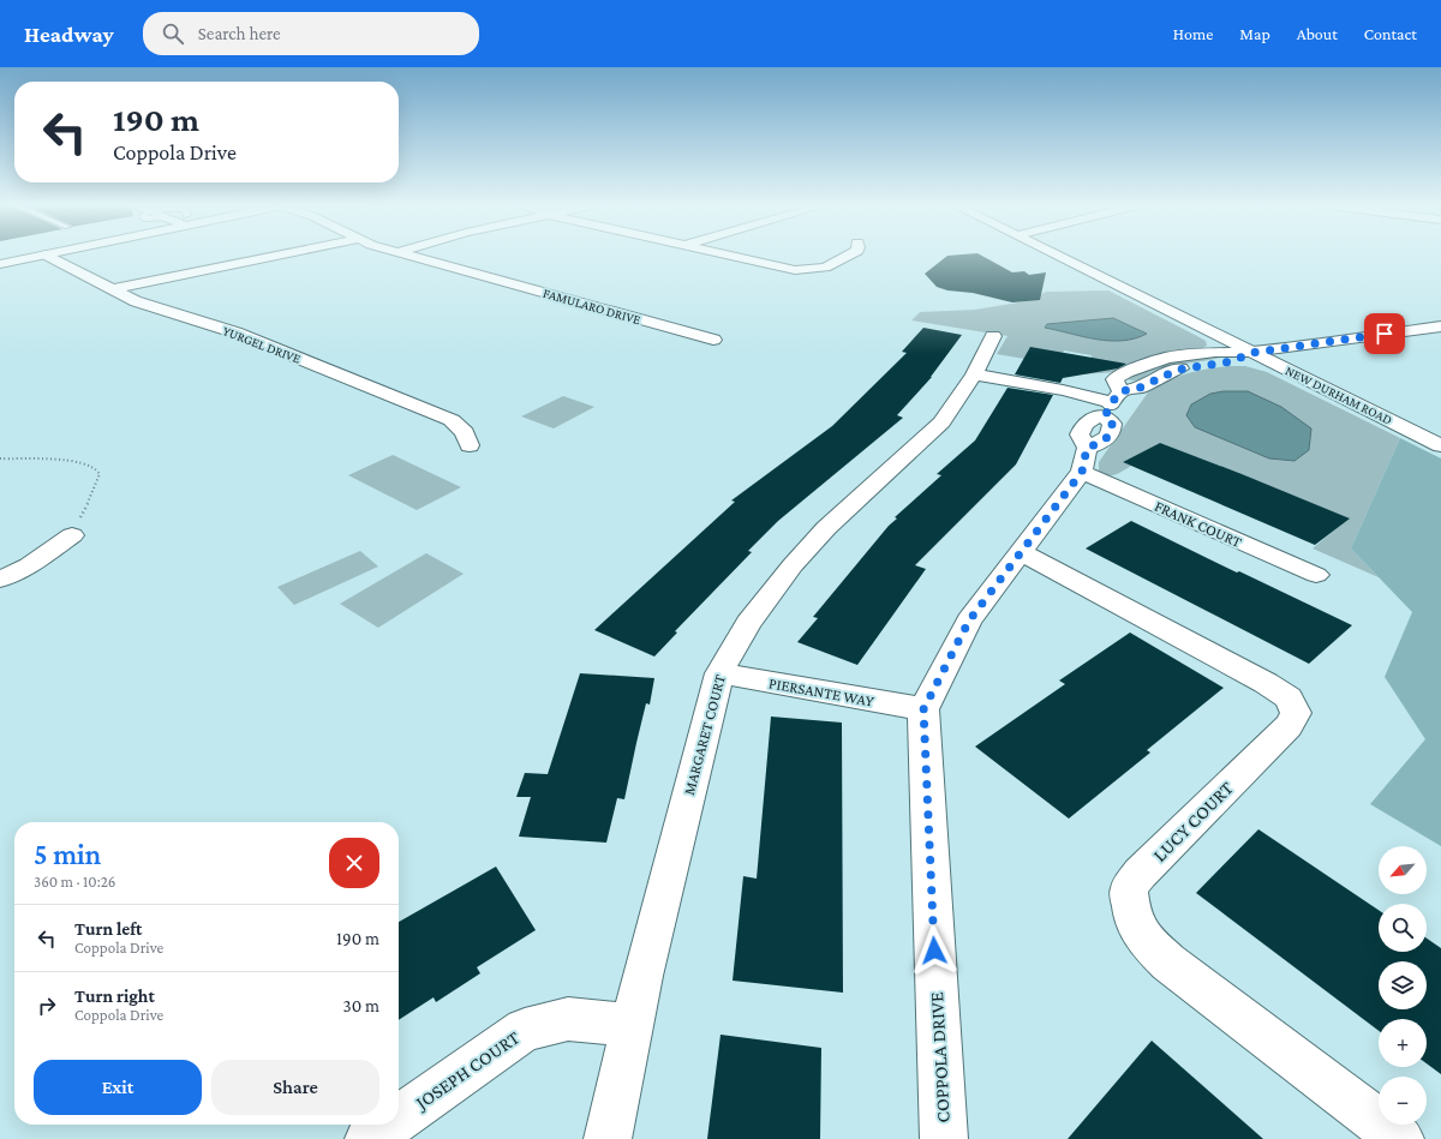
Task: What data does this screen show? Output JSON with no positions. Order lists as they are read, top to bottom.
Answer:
{
  "streets": {
    "street": [
      "FAMULARO DRIVE",
      "YURGEL DRIVE",
      "NEW DURHAM ROAD",
      "FRANK COURT",
      "PIERSANTE WAY",
      "MARGARET COURT",
      "LUCY COURT",
      "COPPOLA DRIVE",
      "JOSEPH COURT"
    ]
  },
  "crossings": [
    ["FRANK COURT", "COPPOLA DRIVE"],
    ["PIERSANTE WAY", "MARGARET COURT"],
    ["PIERSANTE WAY", "COPPOLA DRIVE"],
    ["MARGARET COURT", "JOSEPH COURT"],
    ["LUCY COURT", "COPPOLA DRIVE"]
  ],
  "north": "bottom left",
  "page": {
    "header": "Headway",
    "search": "Search here",
    "nav": [
      "Home",
      "Map",
      "About",
      "Contact"
    ],
    "turn": ["190 m", "Coppola Drive"],
    "heading": ["5 min", "360 m · 10:26"],
    "map_buttons": ["+", "−"],
    "list": [
      {
        "name": "Turn left",
        "note": "Coppola Drive",
        "value": "190 m"
      },
      {
        "name": "Turn right",
        "note": "Coppola Drive",
        "value": "30 m"
      }
    ],
    "buttons": ["Exit", "Share"]
  }
}
